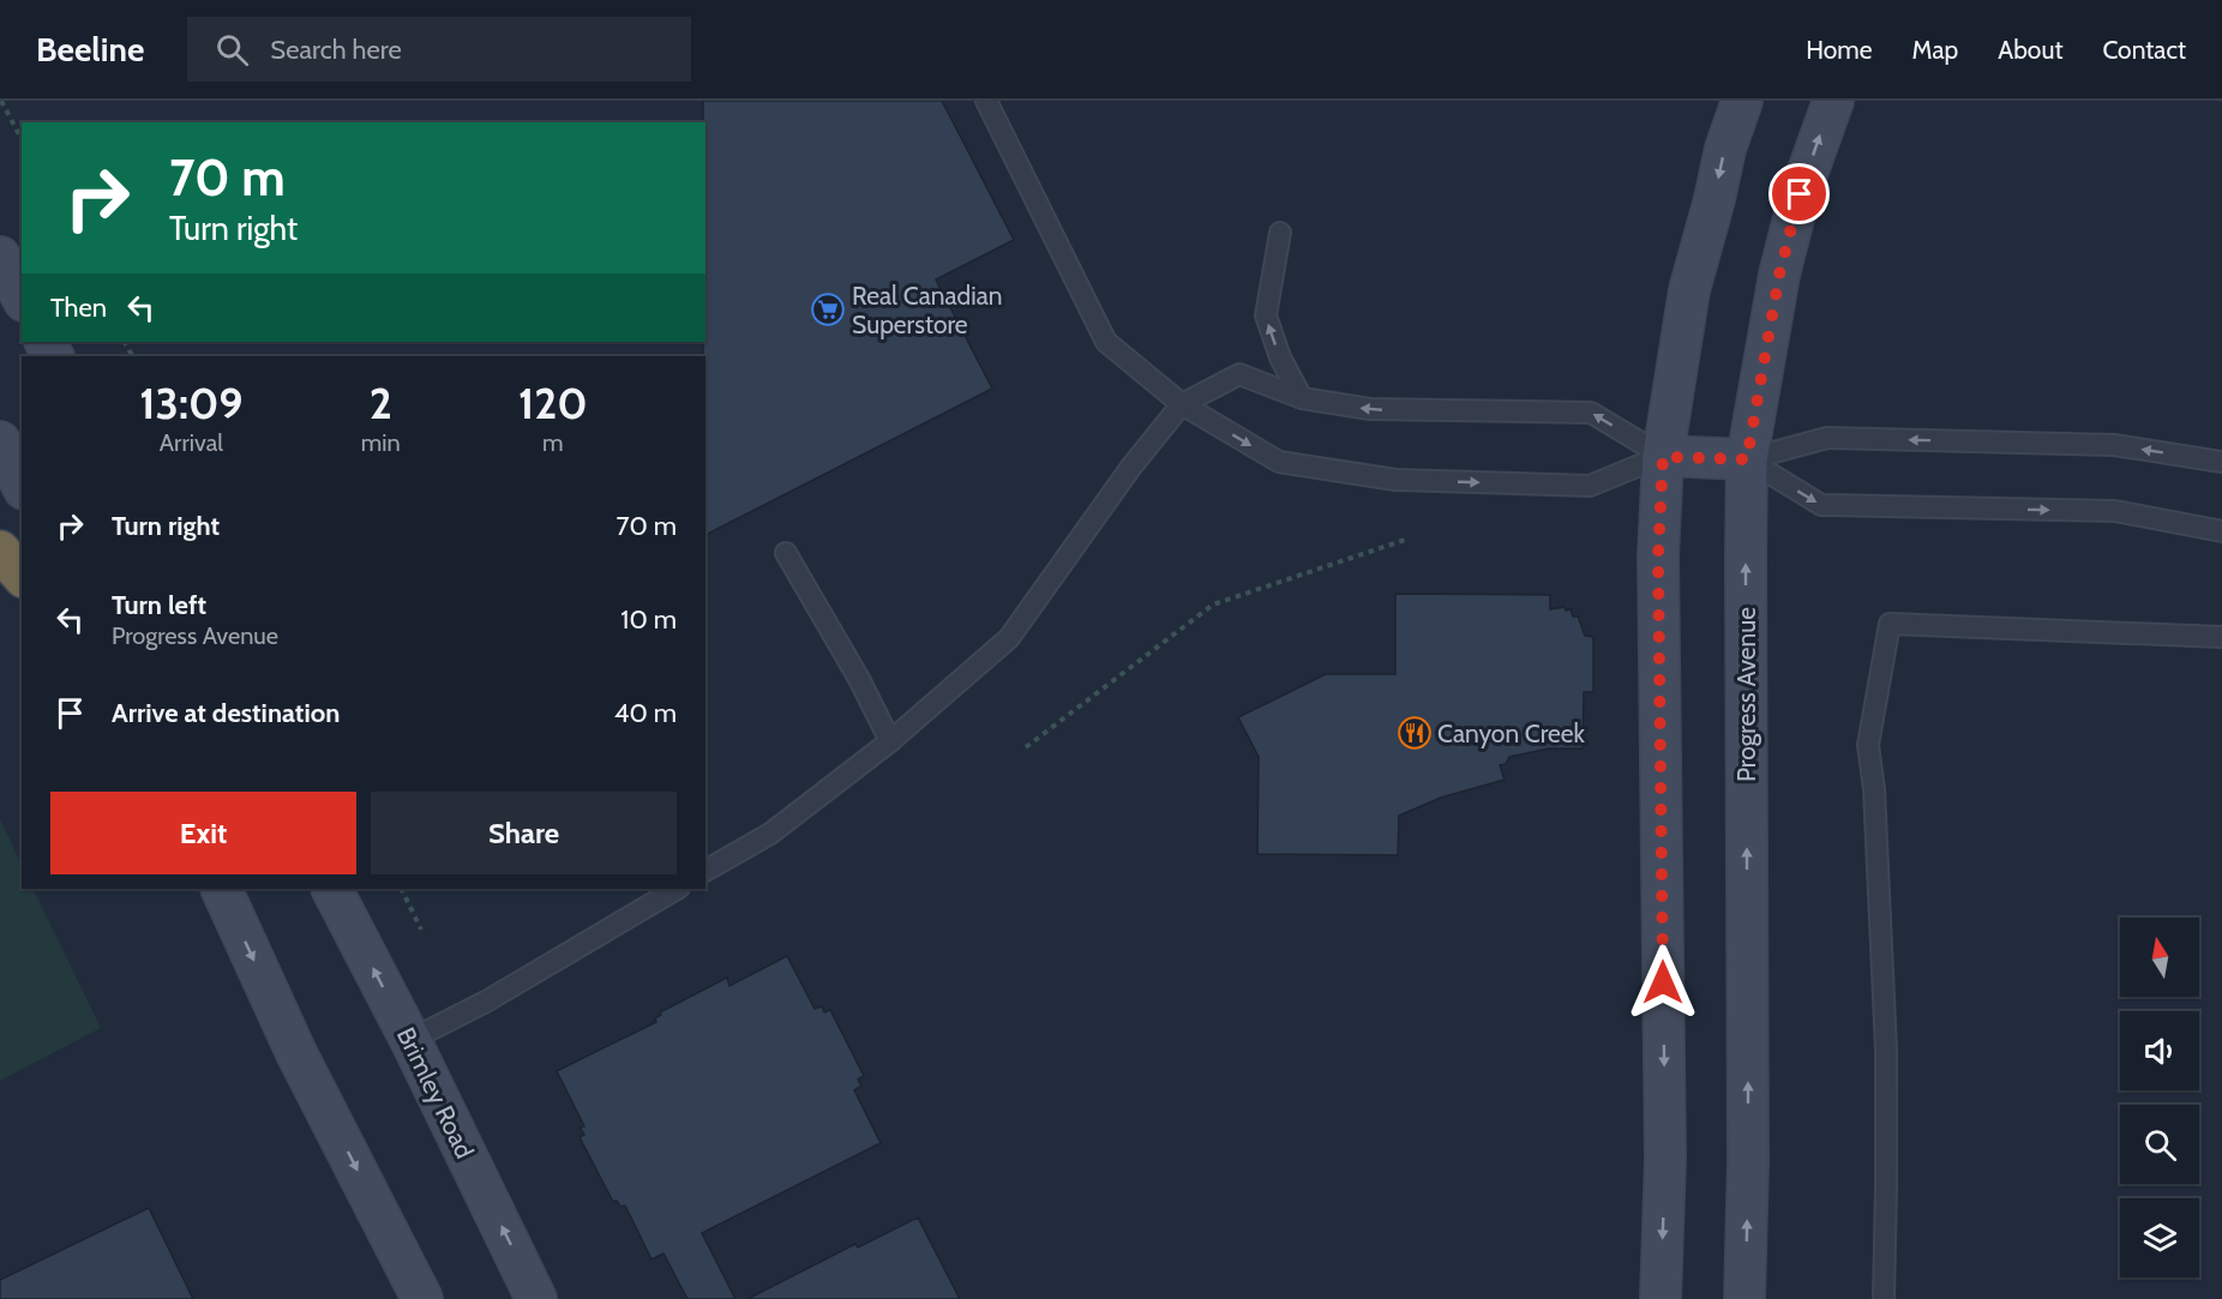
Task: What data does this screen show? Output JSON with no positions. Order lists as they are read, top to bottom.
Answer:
{
  "streets": {
    "main road": ["Progress Avenue", "Brimley Road"]
  },
  "places": {
    "supermarket": ["Real Canadian Superstore"],
    "restaurant": ["Canyon Creek"]
  },
  "north": "top",
  "page": {
    "header": "Beeline",
    "search": "Search here",
    "nav": [
      "Home",
      "Map",
      "About",
      "Contact"
    ],
    "turn": ["70 m", "Turn right"],
    "then": "Then",
    "eta": [
      "13:09",
      "Arrival",
      "2",
      "min",
      "120",
      "m"
    ],
    "list": [
      {
        "name": "Turn right",
        "value": "70 m"
      },
      {
        "name": "Turn left",
        "note": "Progress Avenue",
        "value": "10 m"
      },
      {
        "name": "Arrive at destination",
        "value": "40 m"
      }
    ],
    "buttons": ["Exit", "Share"]
  }
}
